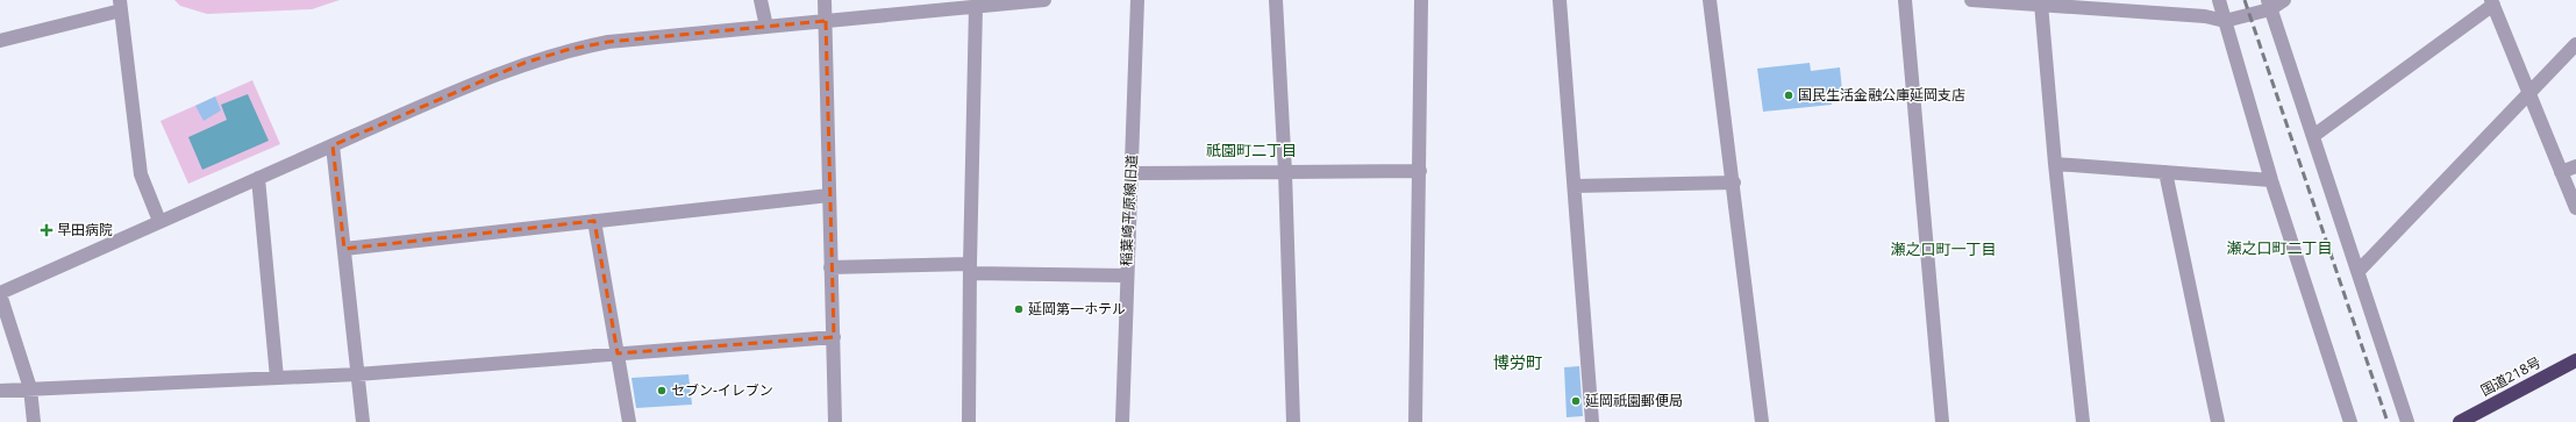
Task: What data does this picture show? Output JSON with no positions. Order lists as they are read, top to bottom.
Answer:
{
  "streets": {
    "highway": ["国道218号"],
    "street": ["稲葉崎平原線旧道"]
  },
  "districts": [
    "祇園町二丁目",
    "瀬之口町二丁目",
    "瀬之口町一丁目",
    "博労町"
  ],
  "places": {
    "other": [
      "国民生活金融公庫延岡支店",
      "延岡第一ホテル",
      "セブン-イレブン",
      "延岡祇園郵便局"
    ],
    "health": ["早田病院"]
  }
}
